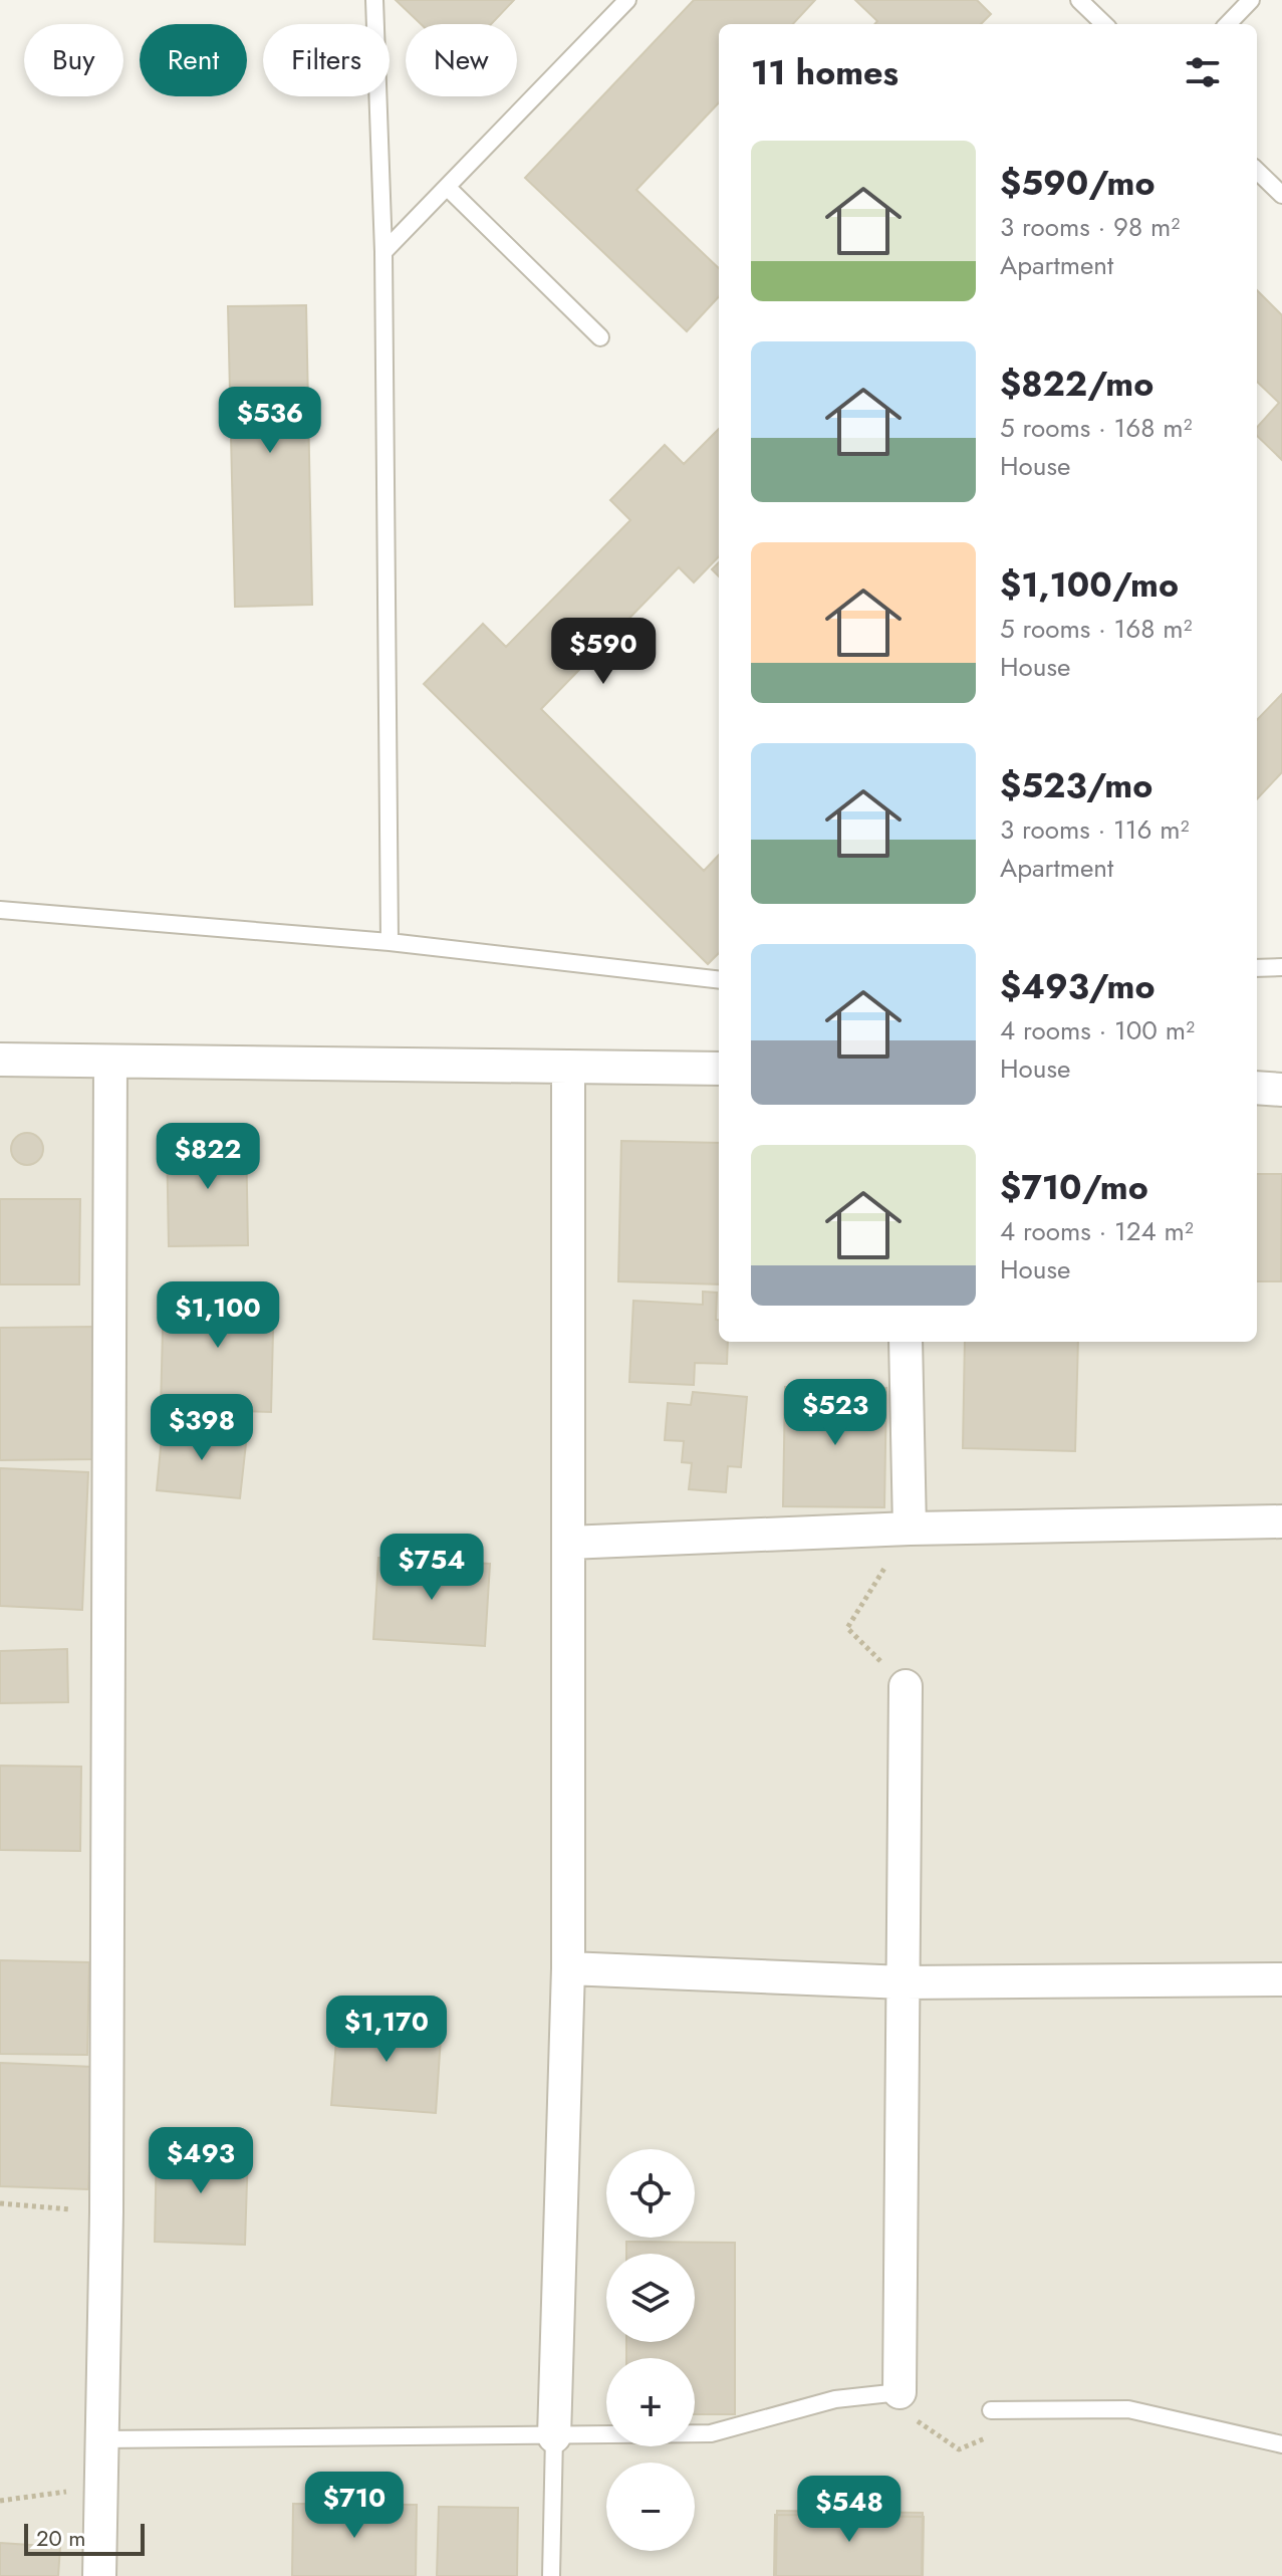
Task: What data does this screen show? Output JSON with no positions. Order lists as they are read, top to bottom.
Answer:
{
  "scale_bar": "20 m",
  "page": {
    "chip": [
      "Buy",
      "Rent",
      "Filters",
      "New"
    ],
    "heading": "11 homes",
    "list": [
      {
        "name": "$590/mo",
        "note": "3 rooms · 98 m² · Apartment"
      },
      {
        "name": "$822/mo",
        "note": "5 rooms · 168 m² · House"
      },
      {
        "name": "$1,100/mo",
        "note": "5 rooms · 168 m² · House"
      },
      {
        "name": "$523/mo",
        "note": "3 rooms · 116 m² · Apartment"
      },
      {
        "name": "$493/mo",
        "note": "4 rooms · 100 m² · House"
      },
      {
        "name": "$710/mo",
        "note": "4 rooms · 124 m² · House"
      }
    ],
    "price": [
      "$536",
      "$590",
      "$822",
      "$1,100",
      "$523",
      "$398",
      "$754",
      "$1,170",
      "$493",
      "$710",
      "$548"
    ],
    "map_buttons": ["+", "−"],
    "scale": "20 m"
  }
}
